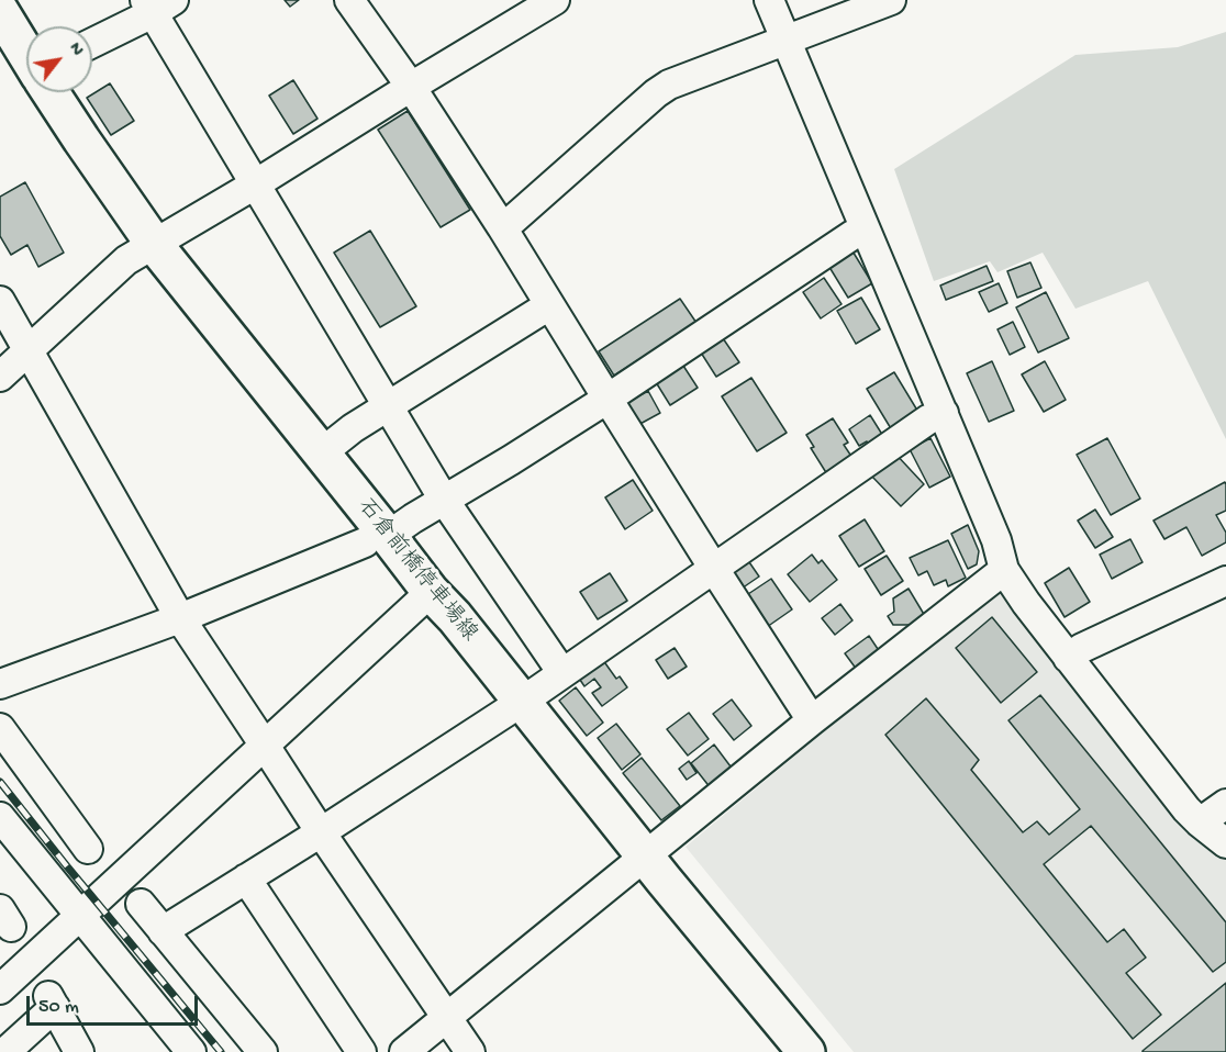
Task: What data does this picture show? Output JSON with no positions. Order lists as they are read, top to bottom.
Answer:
{
  "streets": {
    "main road": ["石倉前橋停車場線"]
  },
  "scale_bar": "50 m",
  "north": "top right"
}
